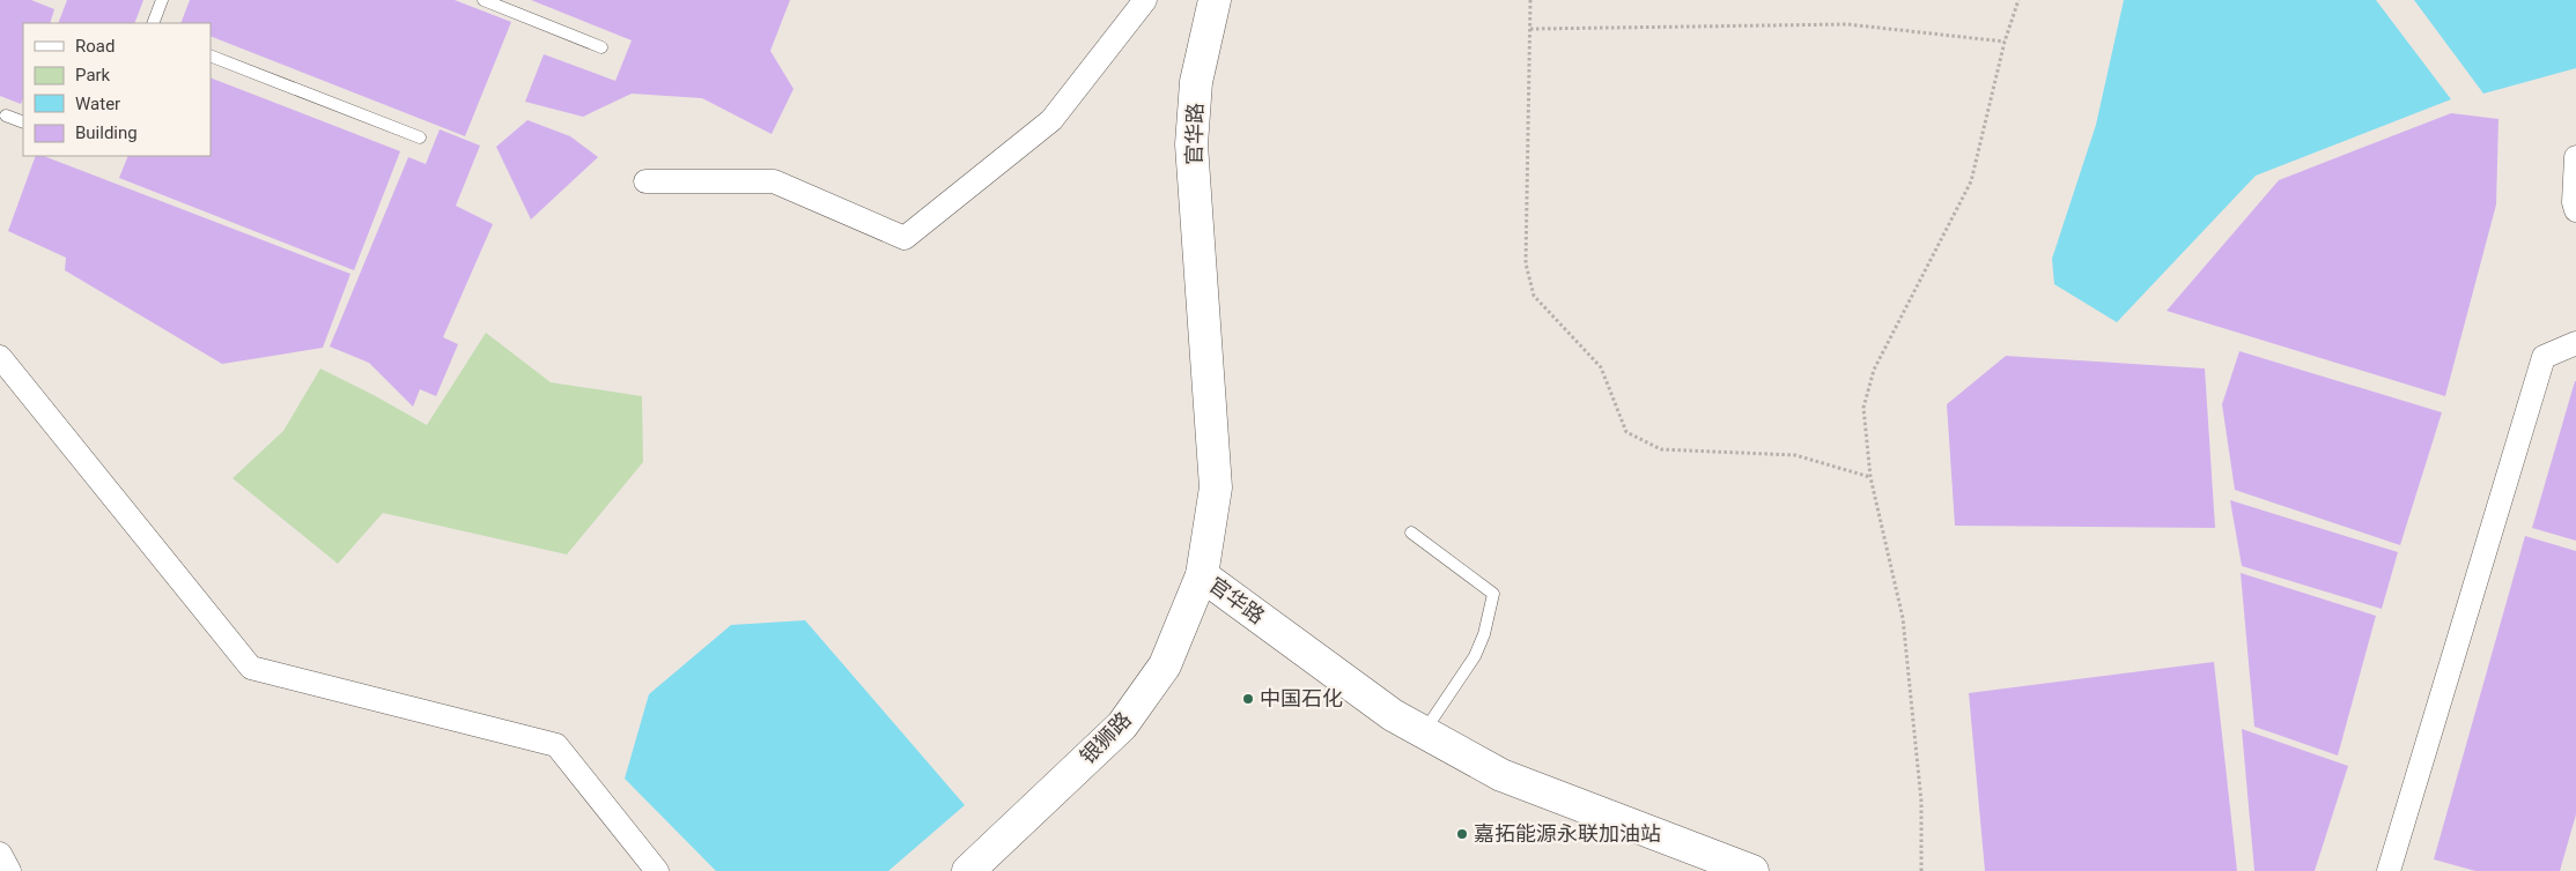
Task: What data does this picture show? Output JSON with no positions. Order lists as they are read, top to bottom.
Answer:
{
  "streets": {
    "main road": ["官华路", "银狮路"]
  },
  "crossings": [
    ["官华路", "银狮路"]
  ],
  "places": ["中国石化", "嘉拓能源永联加油站"],
  "legend": [
    "Road",
    "Park",
    "Water",
    "Building"
  ]
}
